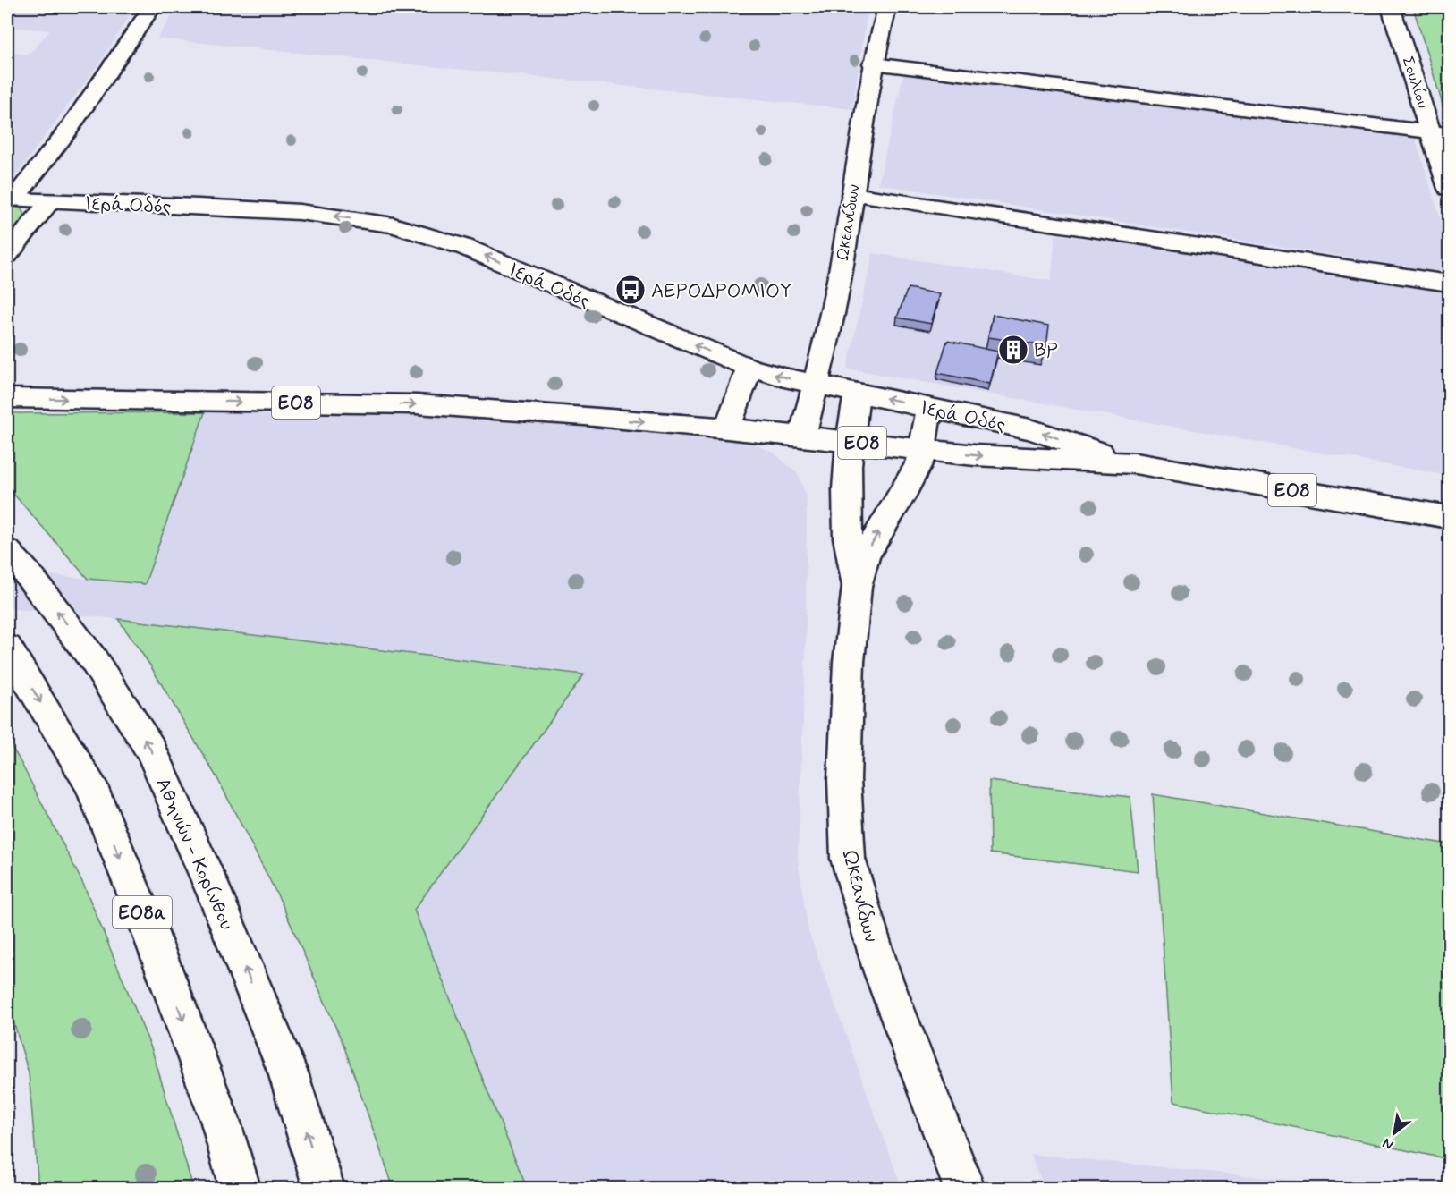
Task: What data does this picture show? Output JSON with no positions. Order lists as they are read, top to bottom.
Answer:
{
  "streets": {
    "main road": [
      "Σουλίου",
      "Ιερά Οδός",
      "Ωκεανίδων",
      "ΕΟ8",
      "Αθηνών - Κορίνθου",
      "ΕΟ8α"
    ]
  },
  "crossings": [
    ["Ιερά Οδός", "Ωκεανίδων"]
  ],
  "places": {
    "bus stop": ["ΑΕΡΟΔΡΟΜΙΟΥ"],
    "building": ["BP"]
  },
  "north": "bottom left"
}
